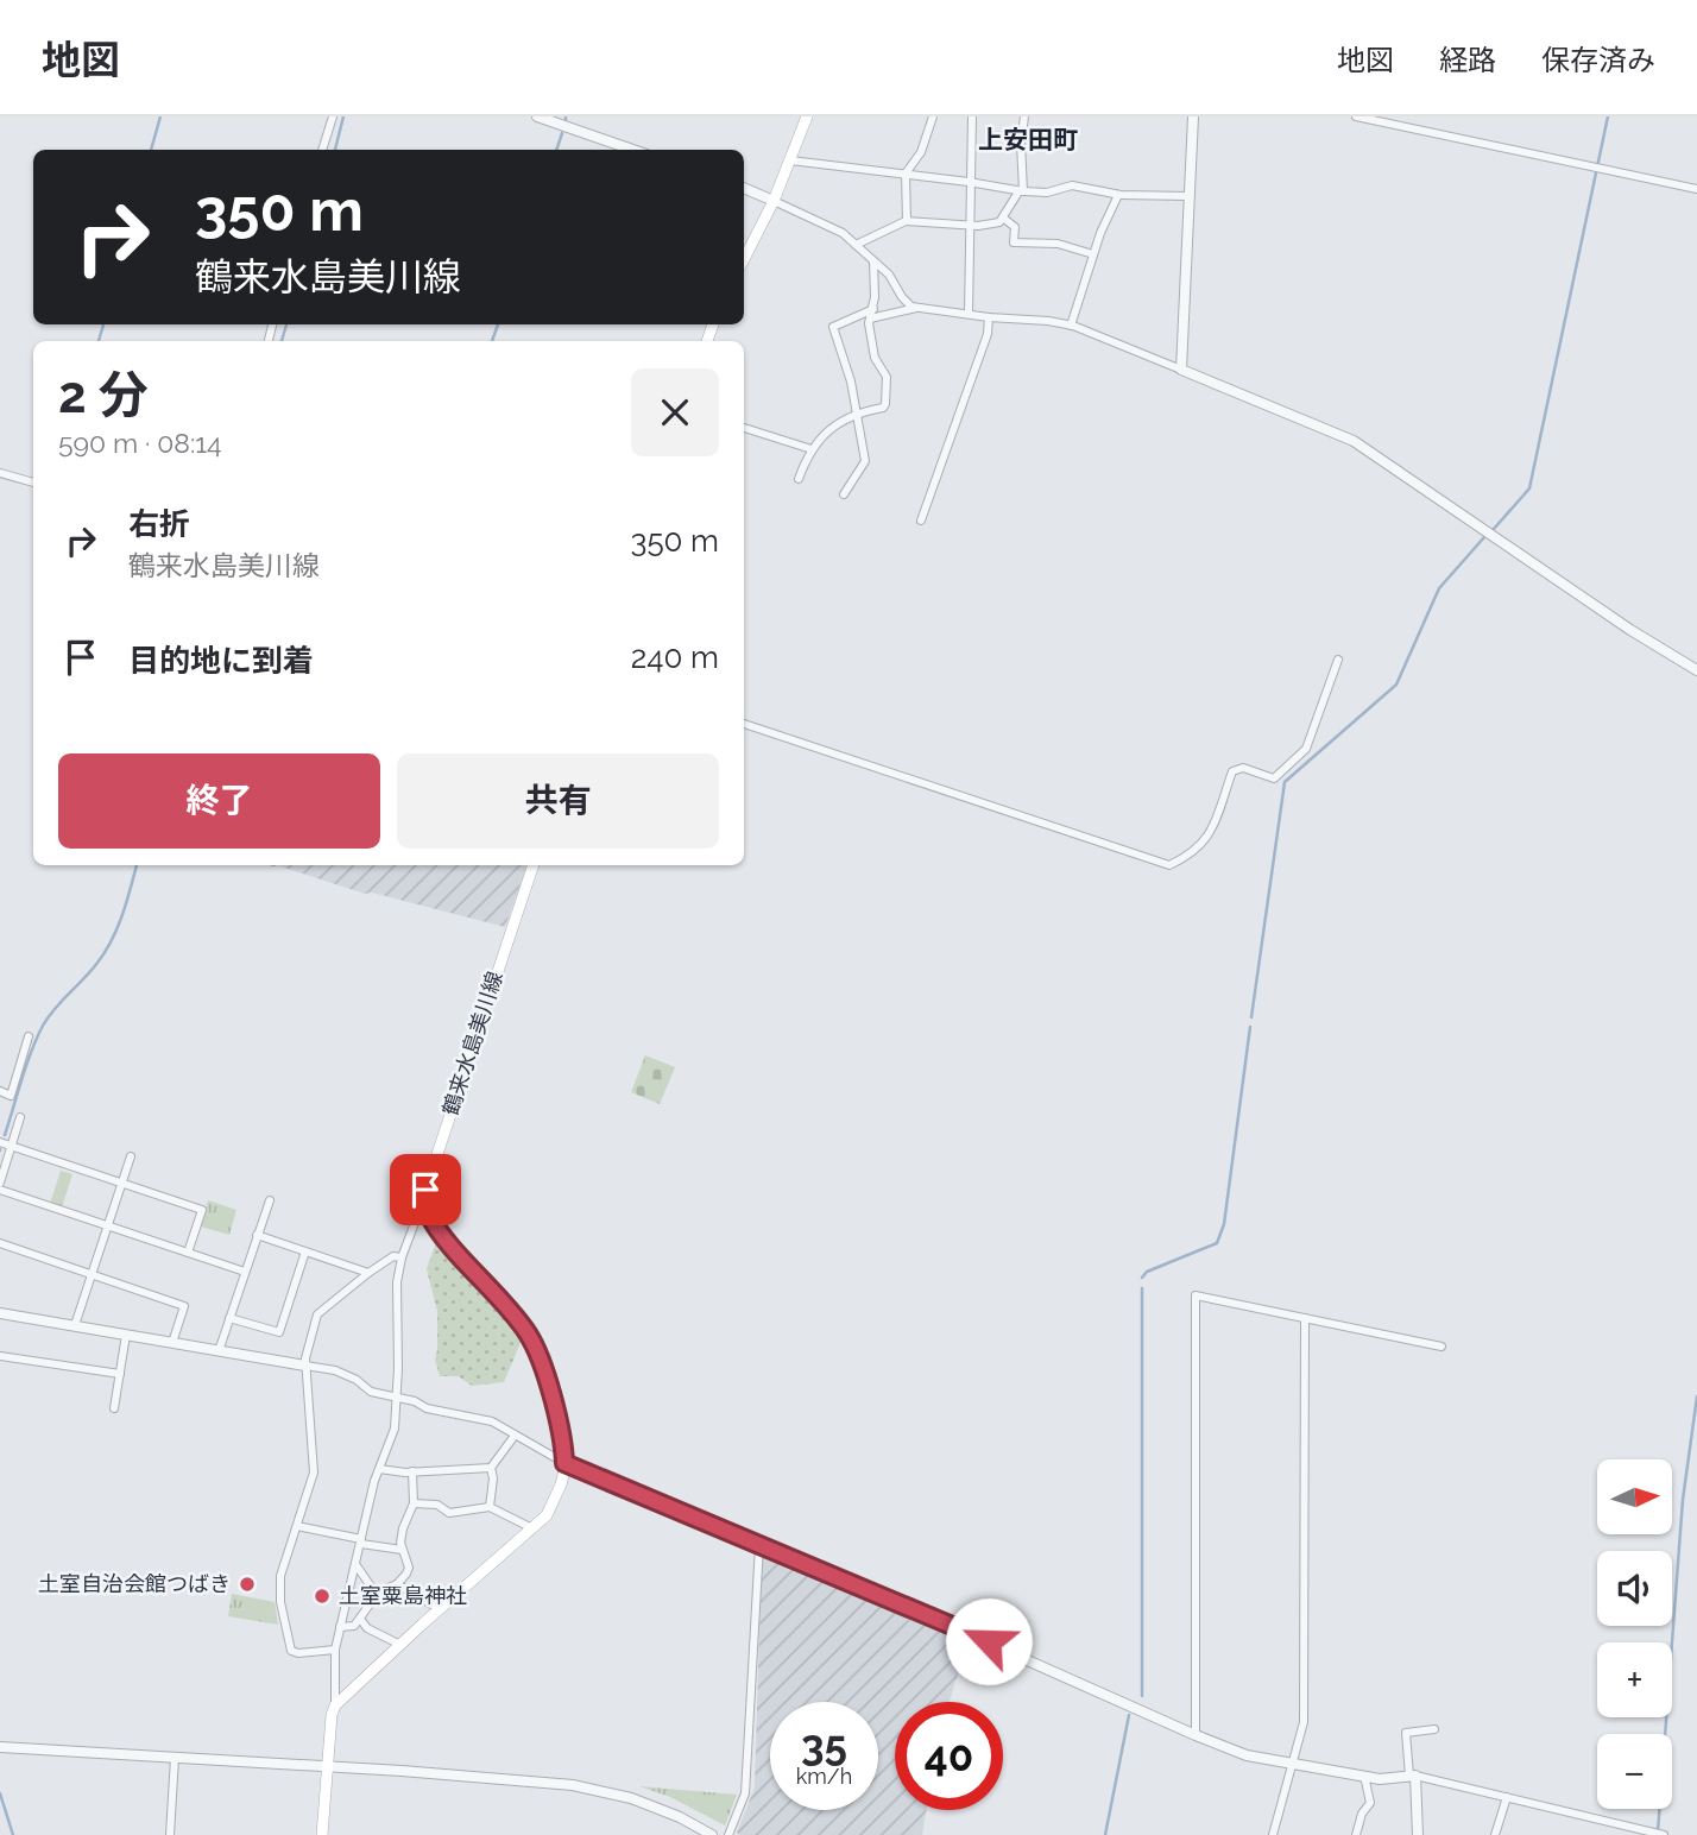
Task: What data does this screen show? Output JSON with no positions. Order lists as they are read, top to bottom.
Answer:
{
  "streets": {
    "main road": ["鶴来水島美川線"]
  },
  "districts": ["上安田町"],
  "places": ["土室自治会館つばき", "土室粟島神社"],
  "north": "right",
  "page": {
    "header": "地図",
    "nav": ["地図", "経路", "保存済み"],
    "turn": ["350 m", "鶴来水島美川線"],
    "heading": ["2 分", "590 m · 08:14"],
    "list": [
      {
        "name": "右折",
        "note": "鶴来水島美川線",
        "value": "350 m"
      },
      {
        "name": "目的地に到着",
        "value": "240 m"
      }
    ],
    "buttons": ["終了", "共有"],
    "map_buttons": ["+", "−"],
    "speed": "35 km/h",
    "limit": "40"
  }
}
